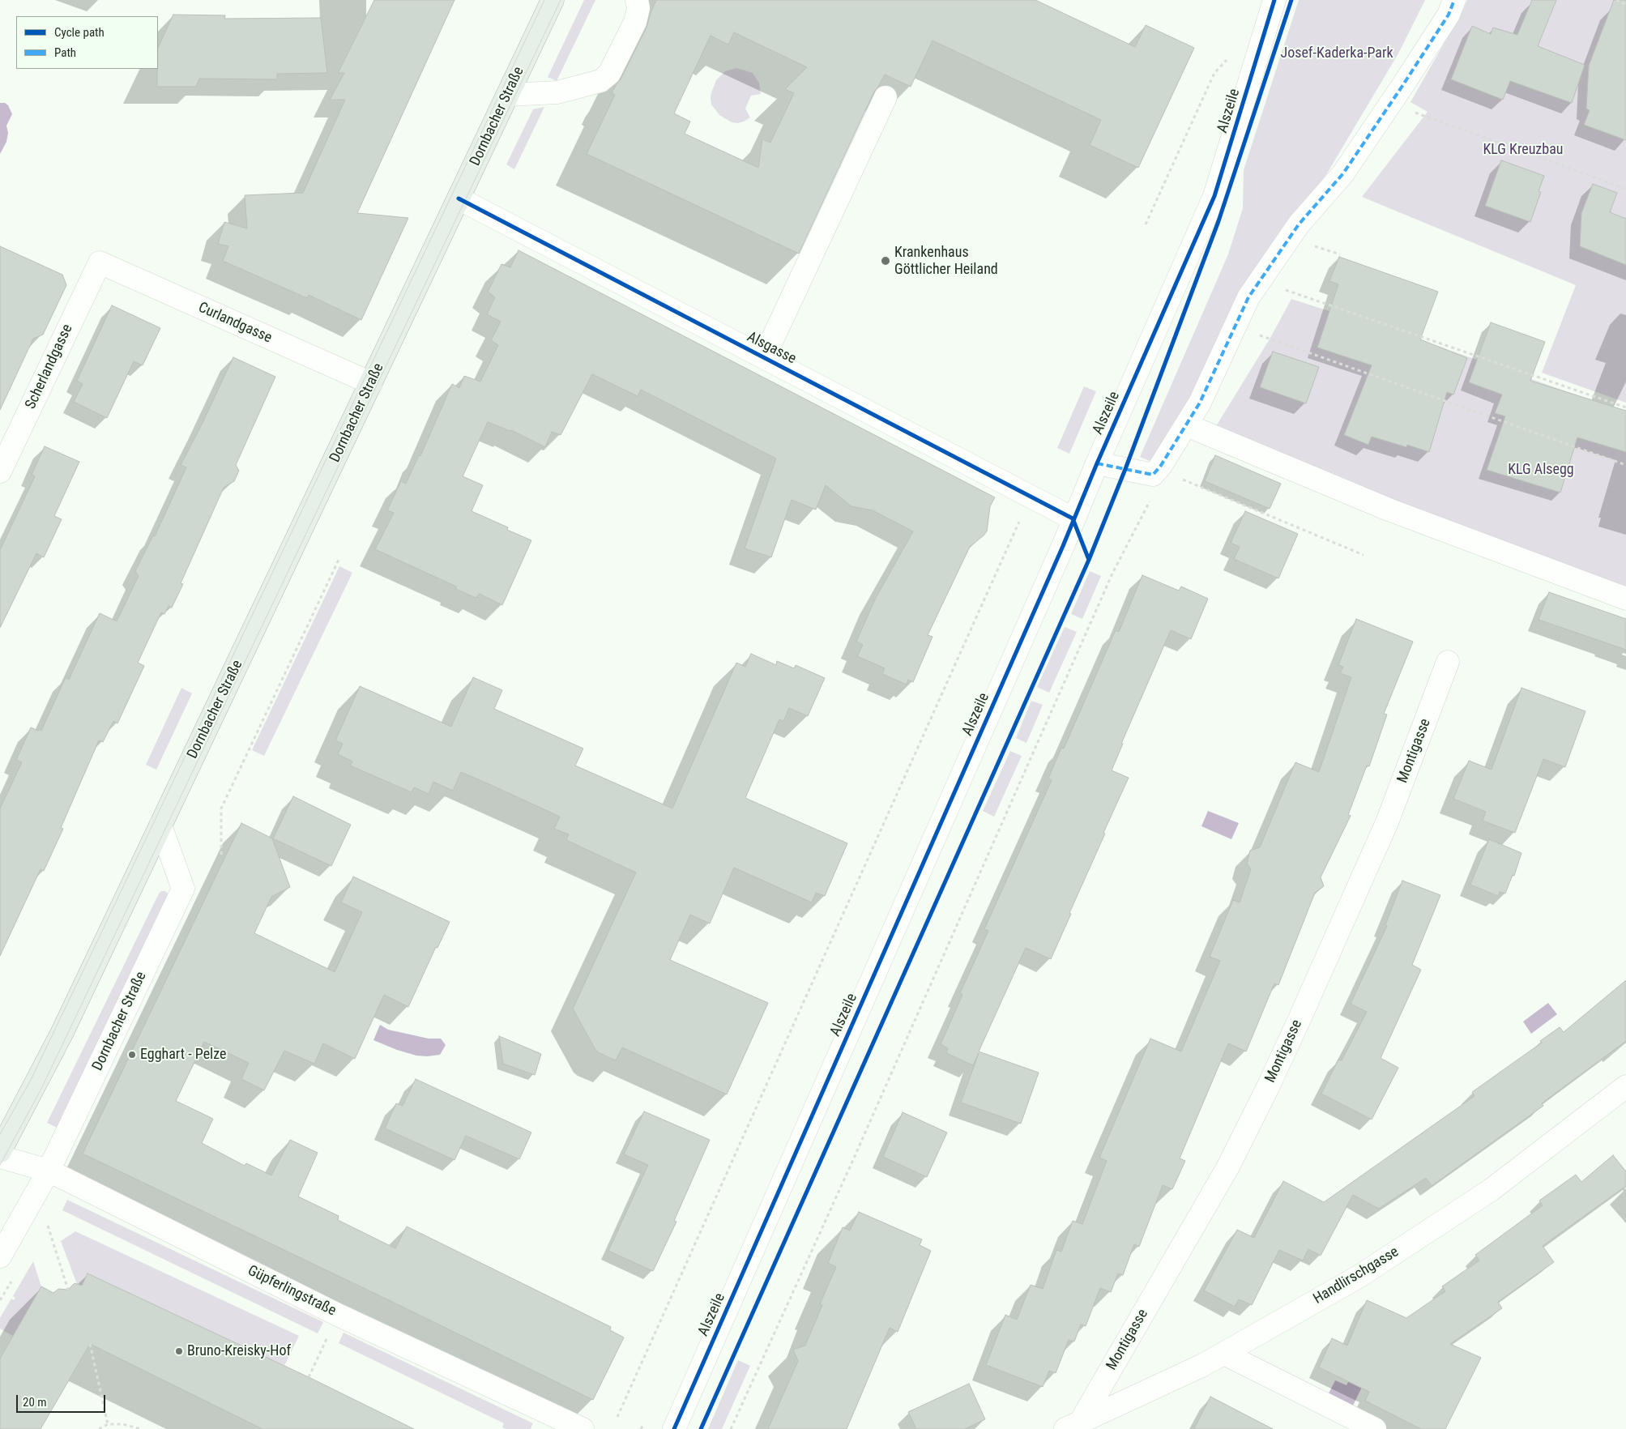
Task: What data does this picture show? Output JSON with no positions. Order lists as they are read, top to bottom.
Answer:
{
  "streets": {
    "main road": ["Dornbacher Straße"],
    "street": [
      "Alszeile",
      "Curlandgasse",
      "Alsgasse",
      "Scherlandgasse",
      "Montigasse",
      "Handlirschgasse",
      "Güpferlingstraße"
    ]
  },
  "crossings": [
    ["Alszeile", "Alsgasse"],
    ["Dornbacher Straße", "Curlandgasse"],
    ["Dornbacher Straße", "Alsgasse"],
    ["Dornbacher Straße", "Güpferlingstraße"],
    ["Curlandgasse", "Scherlandgasse"],
    ["Montigasse", "Handlirschgasse"]
  ],
  "parks": ["Josef-Kaderka-Park", "KLG Kreuzbau", "KLG Alsegg"],
  "places": ["Krankenhaus Göttlicher Heiland", "Egghart - Pelze", "Bruno-Kreisky-Hof"],
  "legend": ["Cycle path", "Path"],
  "scale_bar": "20 m"
}
